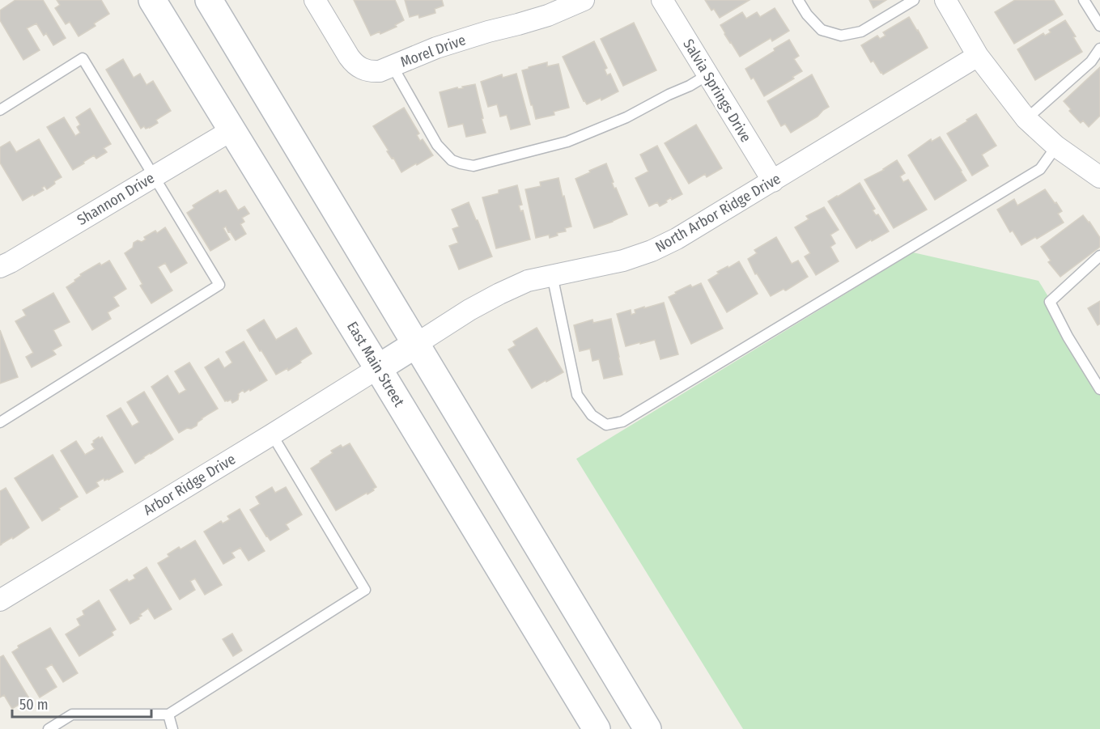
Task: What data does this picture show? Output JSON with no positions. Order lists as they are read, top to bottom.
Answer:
{
  "streets": {
    "main road": ["East Main Street"],
    "street": [
      "Morel Drive",
      "Salvia Springs Drive",
      "Shannon Drive",
      "North Arbor Ridge Drive",
      "Arbor Ridge Drive"
    ]
  },
  "crossings": [
    ["Salvia Springs Drive", "North Arbor Ridge Drive"],
    ["Shannon Drive", "East Main Street"],
    ["East Main Street", "Arbor Ridge Drive"]
  ],
  "scale_bar": "50 m"
}
